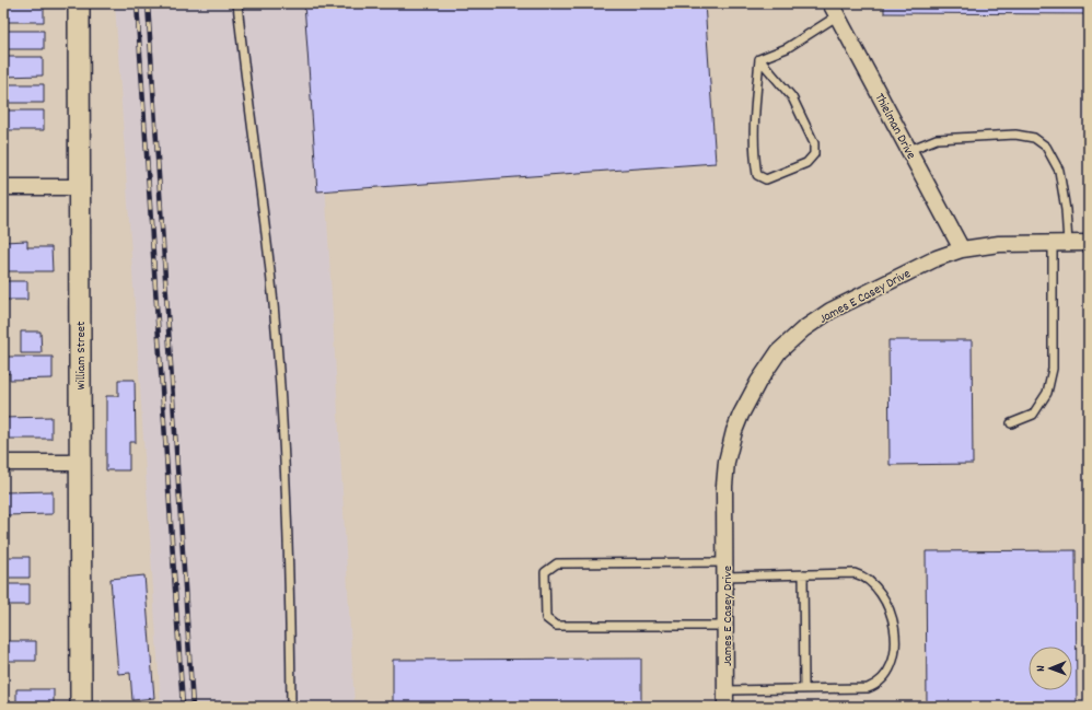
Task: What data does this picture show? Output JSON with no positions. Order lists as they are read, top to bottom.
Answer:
{
  "streets": {
    "main road": ["William Street"],
    "street": ["Thielman Drive", "James E Casey Drive"]
  },
  "crossings": [
    ["Thielman Drive", "James E Casey Drive"]
  ],
  "north": "left"
}
